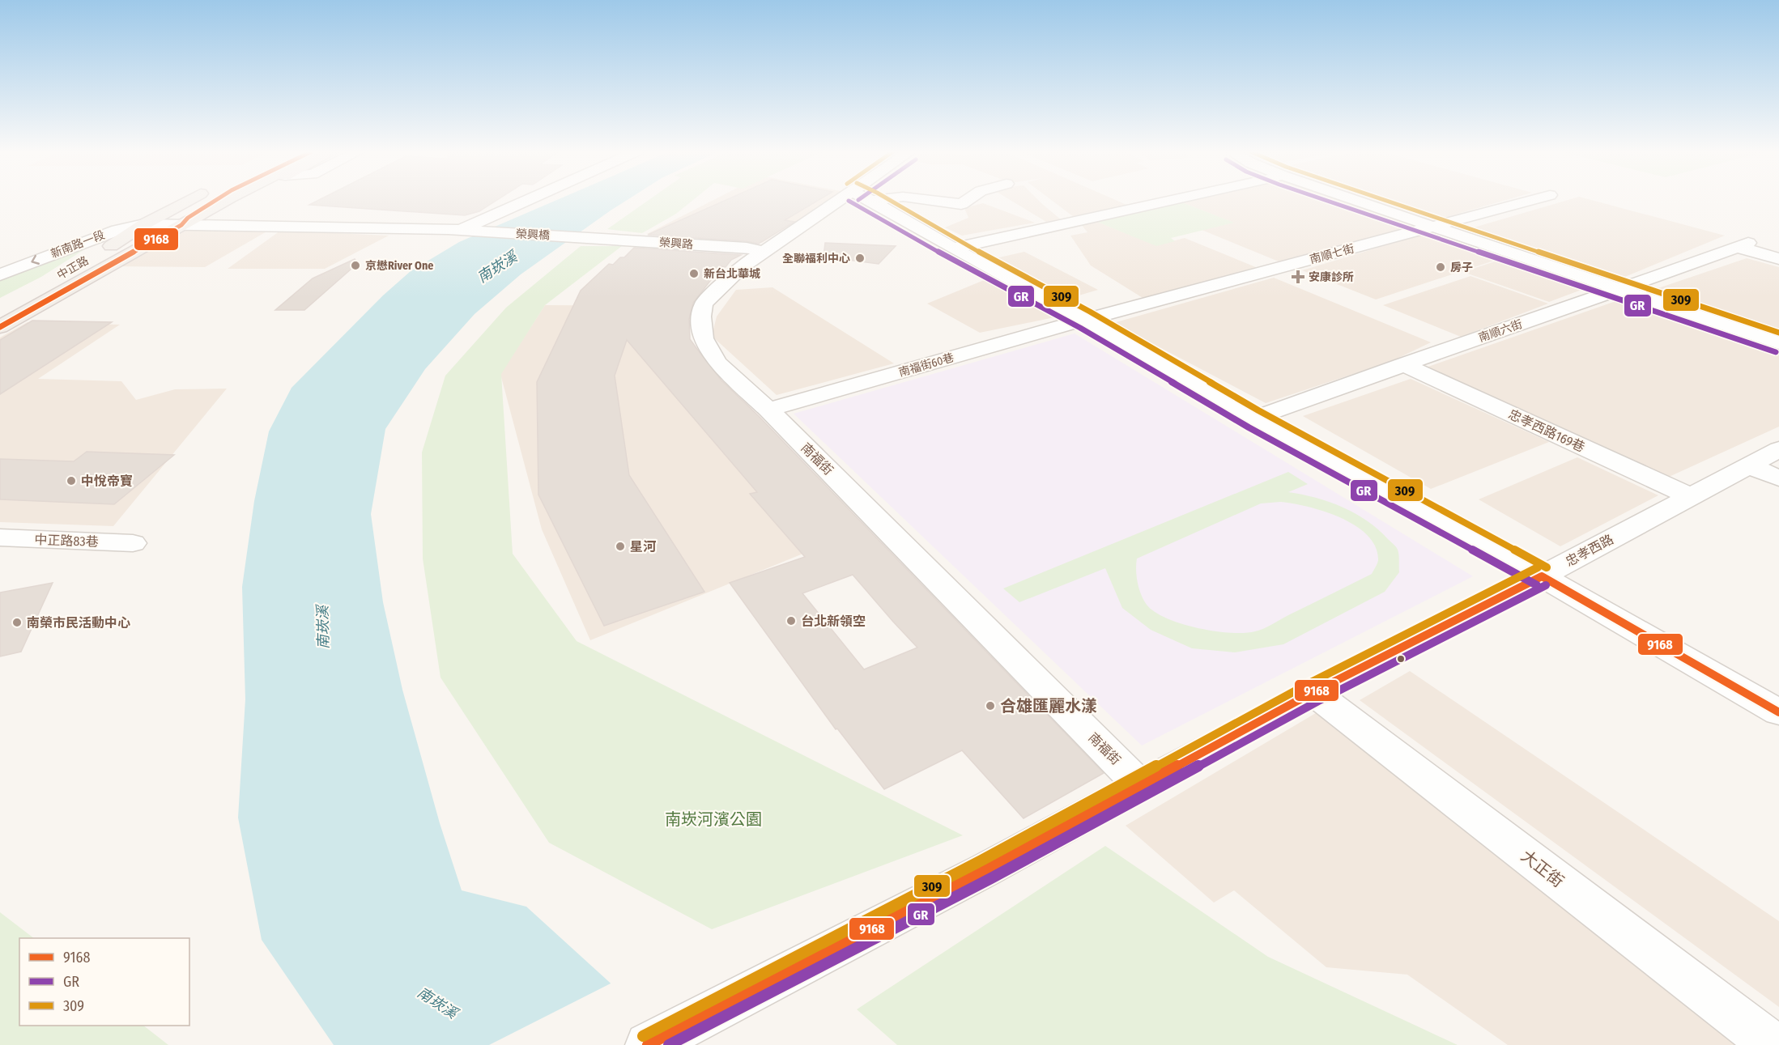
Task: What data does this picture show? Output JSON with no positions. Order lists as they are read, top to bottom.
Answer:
{
  "streets": {
    "main road": ["新南路一段", "中正路"],
    "street": [
      "榮興橋",
      "榮興路",
      "南順七街",
      "南順六街",
      "南福街60巷",
      "忠孝西路169巷",
      "南福街",
      "中正路83巷",
      "忠孝西路",
      "大正街"
    ]
  },
  "crossings": [
    ["榮興橋", "榮興路"],
    ["榮興路", "南福街"],
    ["新南路一段", "中正路"],
    ["南順七街", "南福街60巷"],
    ["南順六街", "忠孝西路169巷"],
    ["南福街60巷", "南福街"],
    ["忠孝西路169巷", "忠孝西路"],
    ["南福街", "忠孝西路"],
    ["忠孝西路", "大正街"]
  ],
  "one_way": ["新南路一段"],
  "water": ["南崁溪"],
  "parks": ["南崁河濱公園"],
  "places": {
    "other": [
      "全聯福利中心",
      "京懋River One",
      "房子",
      "新台北華城",
      "中悅帝寶",
      "星河",
      "台北新領空",
      "南榮市民活動中心",
      "合雄匯麗水漾"
    ],
    "health": ["安康診所"]
  },
  "lines": ["transit line 9168", "transit line GR", "transit line 309"],
  "legend": ["9168", "GR", "309"]
}
